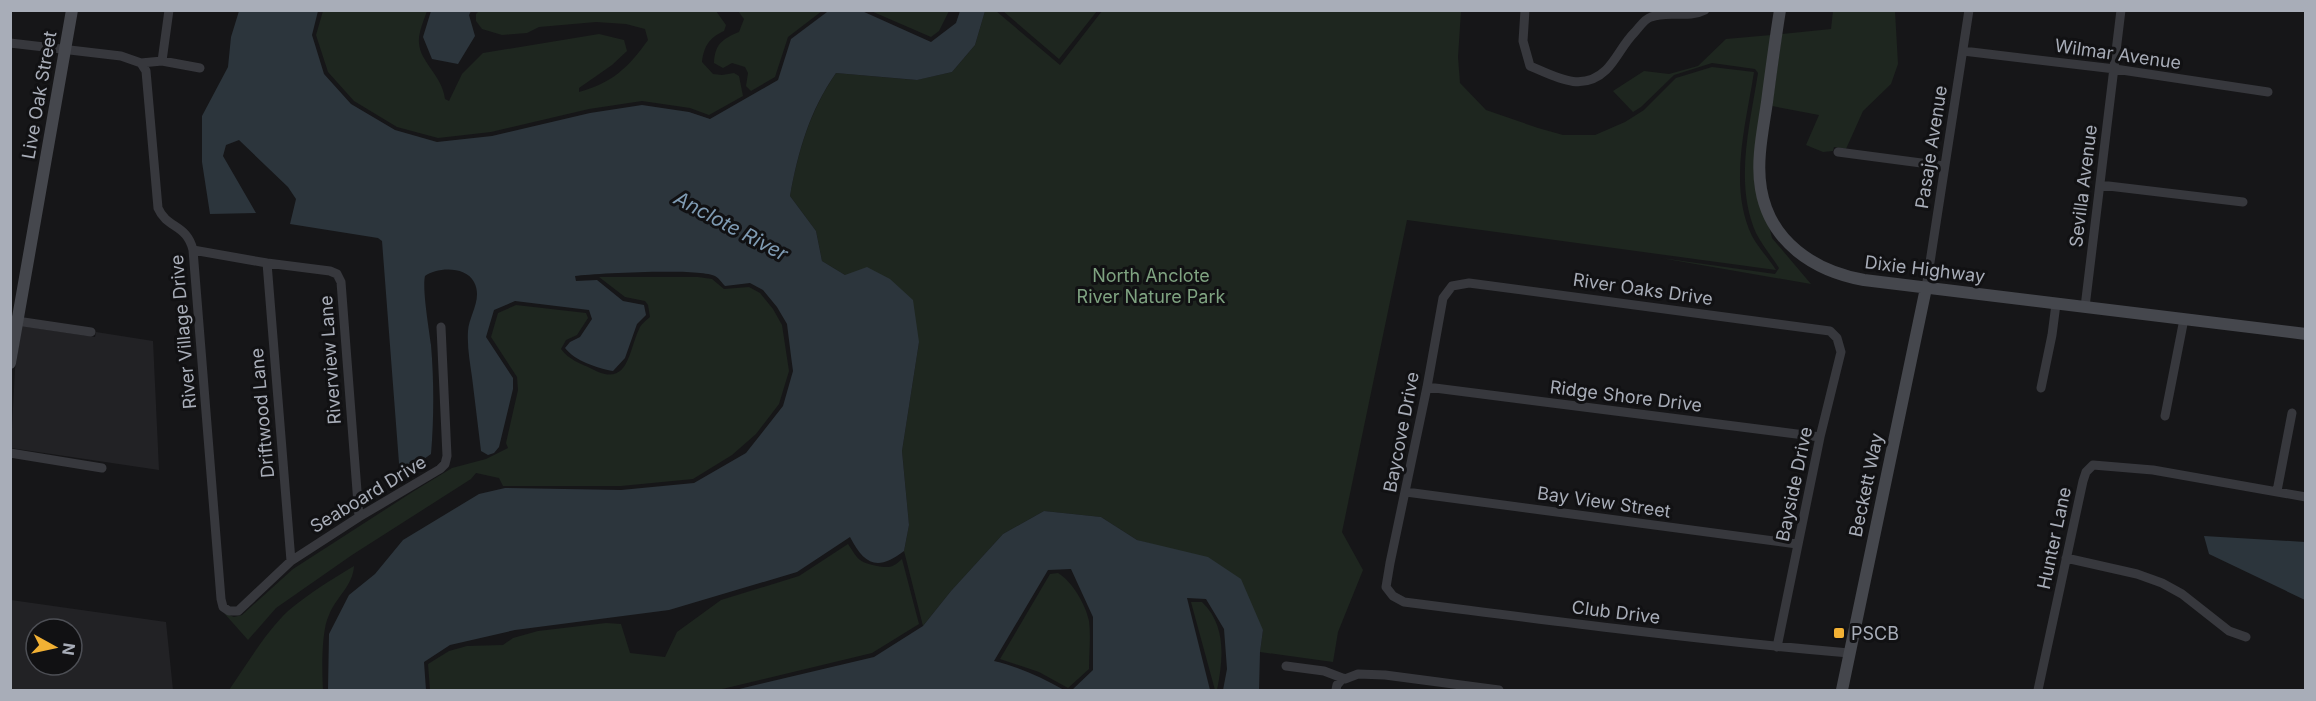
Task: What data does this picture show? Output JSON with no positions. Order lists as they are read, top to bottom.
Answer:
{
  "streets": {
    "street": [
      "Wilmar Avenue",
      "Live Oak Street",
      "Pasaje Avenue",
      "Sevilla Avenue",
      "Dixie Highway",
      "River Oaks Drive",
      "River Village Drive",
      "Riverview Lane",
      "Ridge Shore Drive",
      "Driftwood Lane",
      "Baycove Drive",
      "Bayside Drive",
      "Beckett Way",
      "Seaboard Drive",
      "Bay View Street",
      "Hunter Lane",
      "Club Drive"
    ]
  },
  "crossings": [
    ["Wilmar Avenue", "Pasaje Avenue"],
    ["Wilmar Avenue", "Sevilla Avenue"],
    ["Pasaje Avenue", "Dixie Highway"],
    ["Pasaje Avenue", "Beckett Way"],
    ["Sevilla Avenue", "Dixie Highway"],
    ["Dixie Highway", "Beckett Way"],
    ["River Oaks Drive", "Baycove Drive"],
    ["River Oaks Drive", "Bayside Drive"],
    ["River Village Drive", "Riverview Lane"],
    ["River Village Drive", "Seaboard Drive"],
    ["Riverview Lane", "Driftwood Lane"],
    ["Riverview Lane", "Seaboard Drive"],
    ["Ridge Shore Drive", "Baycove Drive"],
    ["Ridge Shore Drive", "Bayside Drive"],
    ["Driftwood Lane", "Seaboard Drive"],
    ["Baycove Drive", "Bay View Street"],
    ["Baycove Drive", "Club Drive"],
    ["Bayside Drive", "Bay View Street"],
    ["Bayside Drive", "Club Drive"],
    ["Beckett Way", "Club Drive"]
  ],
  "water": ["Anclote River"],
  "parks": ["North Anclote River Nature Park"],
  "places": {
    "transit": ["PSCB"]
  },
  "north": "right"
}
